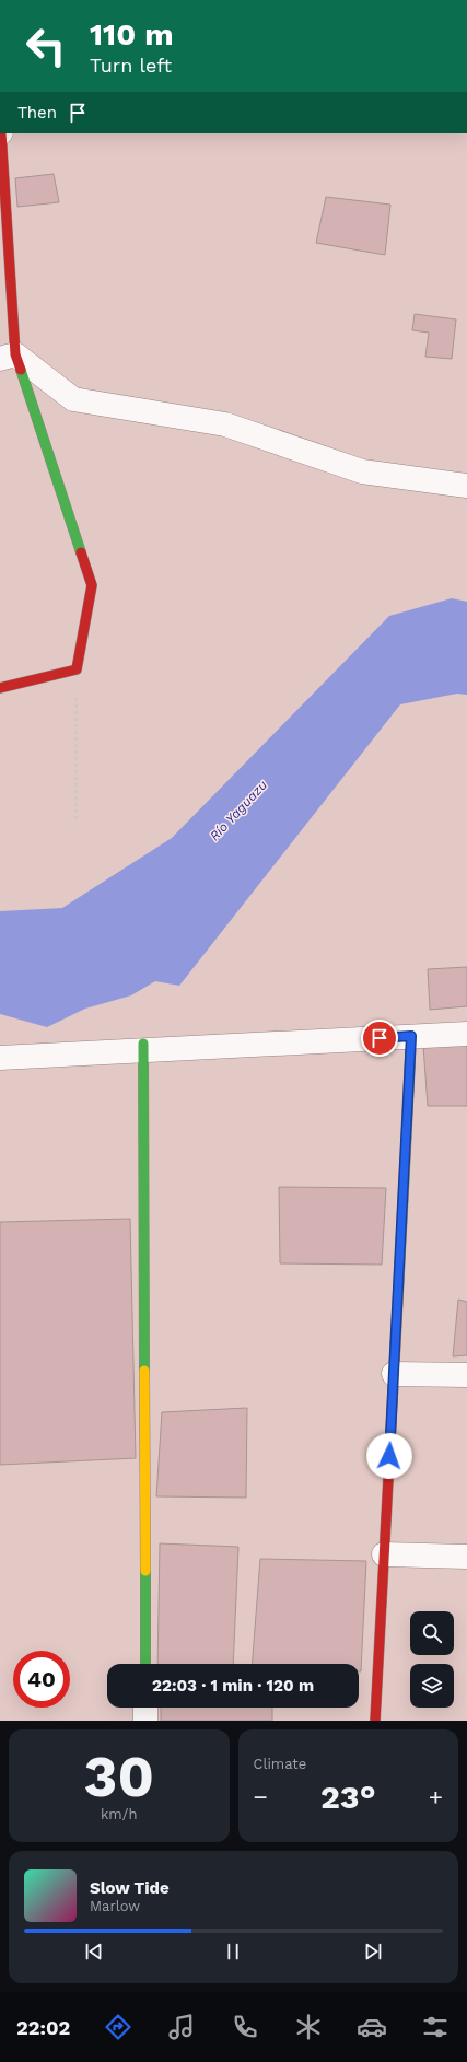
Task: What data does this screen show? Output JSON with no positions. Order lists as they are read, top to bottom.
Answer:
{
  "water": ["Río Yaguazu"],
  "page": {
    "turn": ["110 m", "Turn left"],
    "then": "Then",
    "limit": "40",
    "trip": "22:03 · 1 min · 120 m",
    "tile": [
      ["30", "km/h"],
      "Climate"
    ],
    "heat": ["−", "23°", "+"],
    "song": ["Slow Tide", "Marlow"],
    "tabs": "22:02"
  }
}
